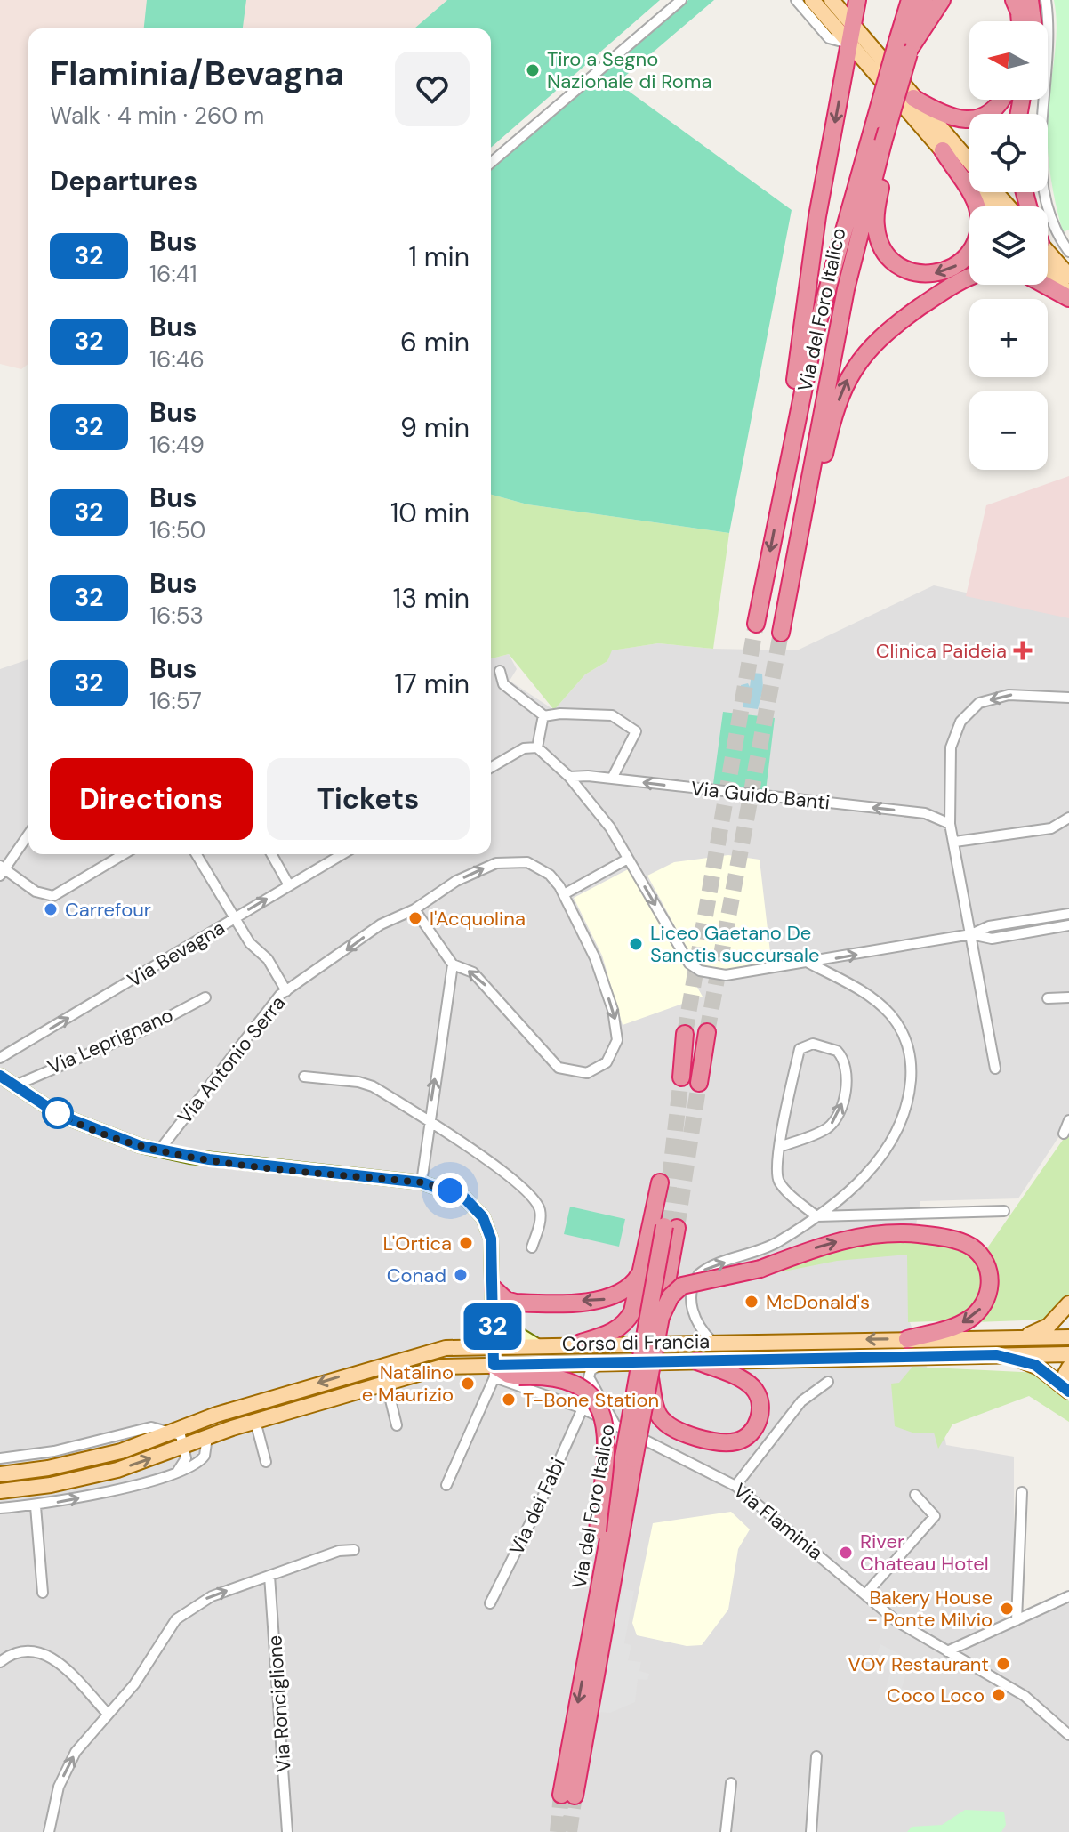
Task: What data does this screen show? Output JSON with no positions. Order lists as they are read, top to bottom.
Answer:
{
  "streets": {
    "highway": ["Via del Foro Italico"],
    "main road": ["Corso di Francia"],
    "street": [
      "Via Guido Banti",
      "Via Bevagna",
      "Via Leprignano",
      "Via Antonio Serra",
      "Via dei Fabi",
      "Via Flaminia",
      "Via Ronciglione"
    ]
  },
  "crossings": [
    ["Corso di Francia", "Via Flaminia"],
    ["Via dei Fabi", "Via Flaminia"]
  ],
  "one_way": ["Via Guido Banti", "Via Bevagna"],
  "places": {
    "other": [
      "Tiro a Segno Nazionale di Roma",
      "Carrefour",
      "l'Acquolina",
      "Liceo Gaetano De Sanctis succursale",
      "L'Ortica",
      "Conad",
      "McDonald's",
      "Natalino e Maurizio",
      "T-Bone Station",
      "River Chateau Hotel",
      "Bakery House - Ponte Milvio",
      "VOY Restaurant",
      "Coco Loco"
    ],
    "health": ["Clinica Paideia"]
  },
  "lines": ["bus line 32"],
  "north": "left",
  "page": {
    "on_map": "32",
    "map_buttons": ["+", "−"],
    "heading": [
      ["Flaminia/Bevagna", "Walk · 4 min · 260 m"],
      "Departures"
    ],
    "list": [
      {
        "mark": "32",
        "name": "Bus",
        "note": "16:41",
        "value": "1 min"
      },
      {
        "mark": "32",
        "name": "Bus",
        "note": "16:46",
        "value": "6 min"
      },
      {
        "mark": "32",
        "name": "Bus",
        "note": "16:49",
        "value": "9 min"
      },
      {
        "mark": "32",
        "name": "Bus",
        "note": "16:50",
        "value": "10 min"
      },
      {
        "mark": "32",
        "name": "Bus",
        "note": "16:53",
        "value": "13 min"
      },
      {
        "mark": "32",
        "name": "Bus",
        "note": "16:57",
        "value": "17 min"
      }
    ],
    "buttons": ["Directions", "Tickets"]
  }
}
